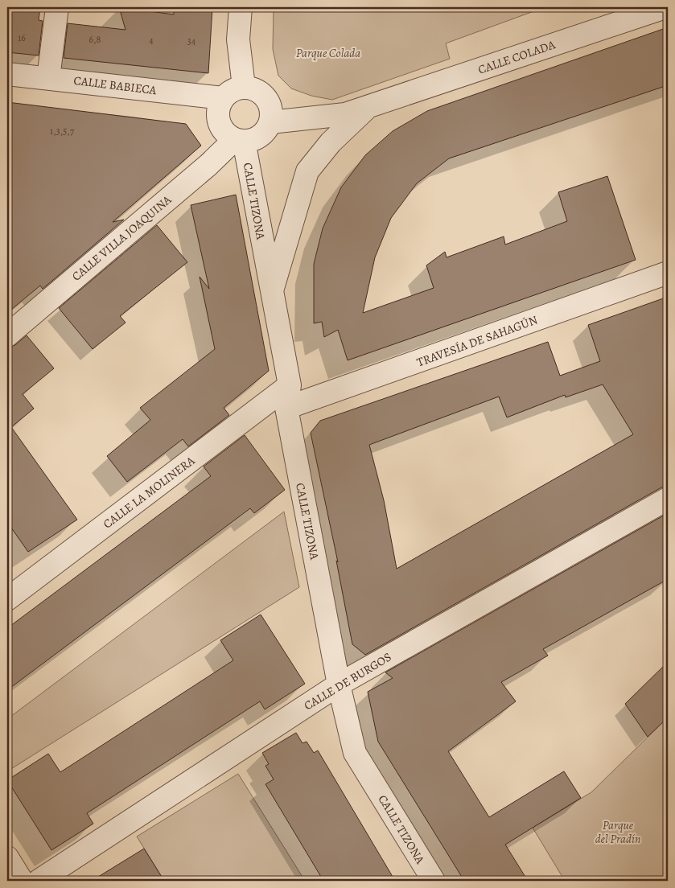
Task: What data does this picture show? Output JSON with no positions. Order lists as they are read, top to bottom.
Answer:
{
  "streets": {
    "street": [
      "CALLE COLADA",
      "CALLE BABIECA",
      "CALLE TIZONA",
      "CALLE VILLA JOAQUINA",
      "TRAVESÍA DE SAHAGÚN",
      "CALLE LA MOLINERA",
      "CALLE DE BURGOS"
    ]
  },
  "crossings": [
    ["CALLE COLADA", "CALLE BABIECA"],
    ["CALLE COLADA", "CALLE TIZONA"],
    ["CALLE COLADA", "CALLE VILLA JOAQUINA"],
    ["CALLE BABIECA", "CALLE TIZONA"],
    ["CALLE BABIECA", "CALLE VILLA JOAQUINA"],
    ["CALLE TIZONA", "CALLE VILLA JOAQUINA"],
    ["CALLE TIZONA", "TRAVESÍA DE SAHAGÚN"],
    ["CALLE TIZONA", "CALLE LA MOLINERA"],
    ["CALLE TIZONA", "CALLE DE BURGOS"]
  ],
  "parks": ["Parque Colada", "Parque del Pradín"],
  "house_numbers": [
    "16",
    "6,8",
    "4",
    "34",
    "1,3,5,7"
  ]
}
